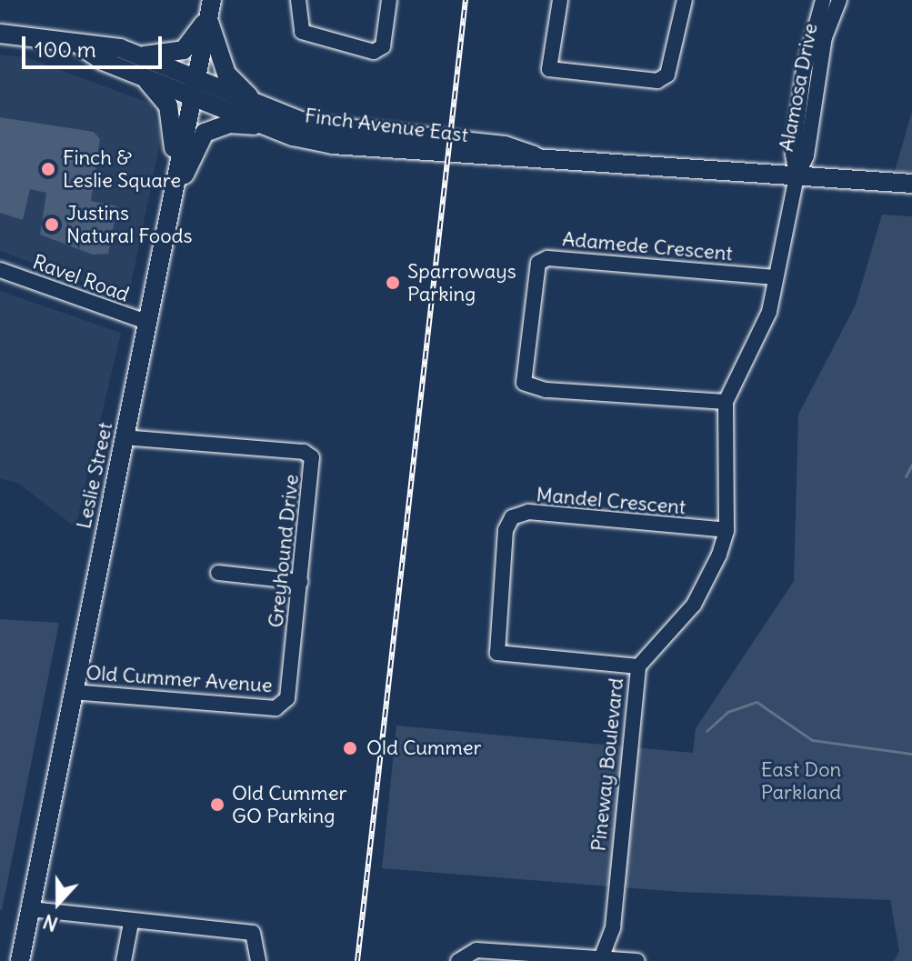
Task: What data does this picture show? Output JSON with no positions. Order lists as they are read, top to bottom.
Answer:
{
  "streets": {
    "main road": ["Finch Avenue East", "Leslie Street"],
    "street": [
      "Alamosa Drive",
      "Adamede Crescent",
      "Ravel Road",
      "Mandel Crescent",
      "Greyhound Drive",
      "Old Cummer Avenue",
      "Pineway Boulevard"
    ]
  },
  "crossings": [
    ["Alamosa Drive", "Finch Avenue East"],
    ["Alamosa Drive", "Pineway Boulevard"],
    ["Finch Avenue East", "Leslie Street"],
    ["Finch Avenue East", "Pineway Boulevard"],
    ["Adamede Crescent", "Pineway Boulevard"],
    ["Ravel Road", "Leslie Street"],
    ["Leslie Street", "Greyhound Drive"],
    ["Leslie Street", "Old Cummer Avenue"],
    ["Mandel Crescent", "Pineway Boulevard"],
    ["Greyhound Drive", "Old Cummer Avenue"]
  ],
  "parks": ["East Don Parkland"],
  "places": [
    "Finch & Leslie Square",
    "Justins Natural Foods",
    "Sparroways Parking",
    "Old Cummer",
    "Old Cummer GO Parking"
  ],
  "scale_bar": "100 m",
  "north": "bottom"
}
